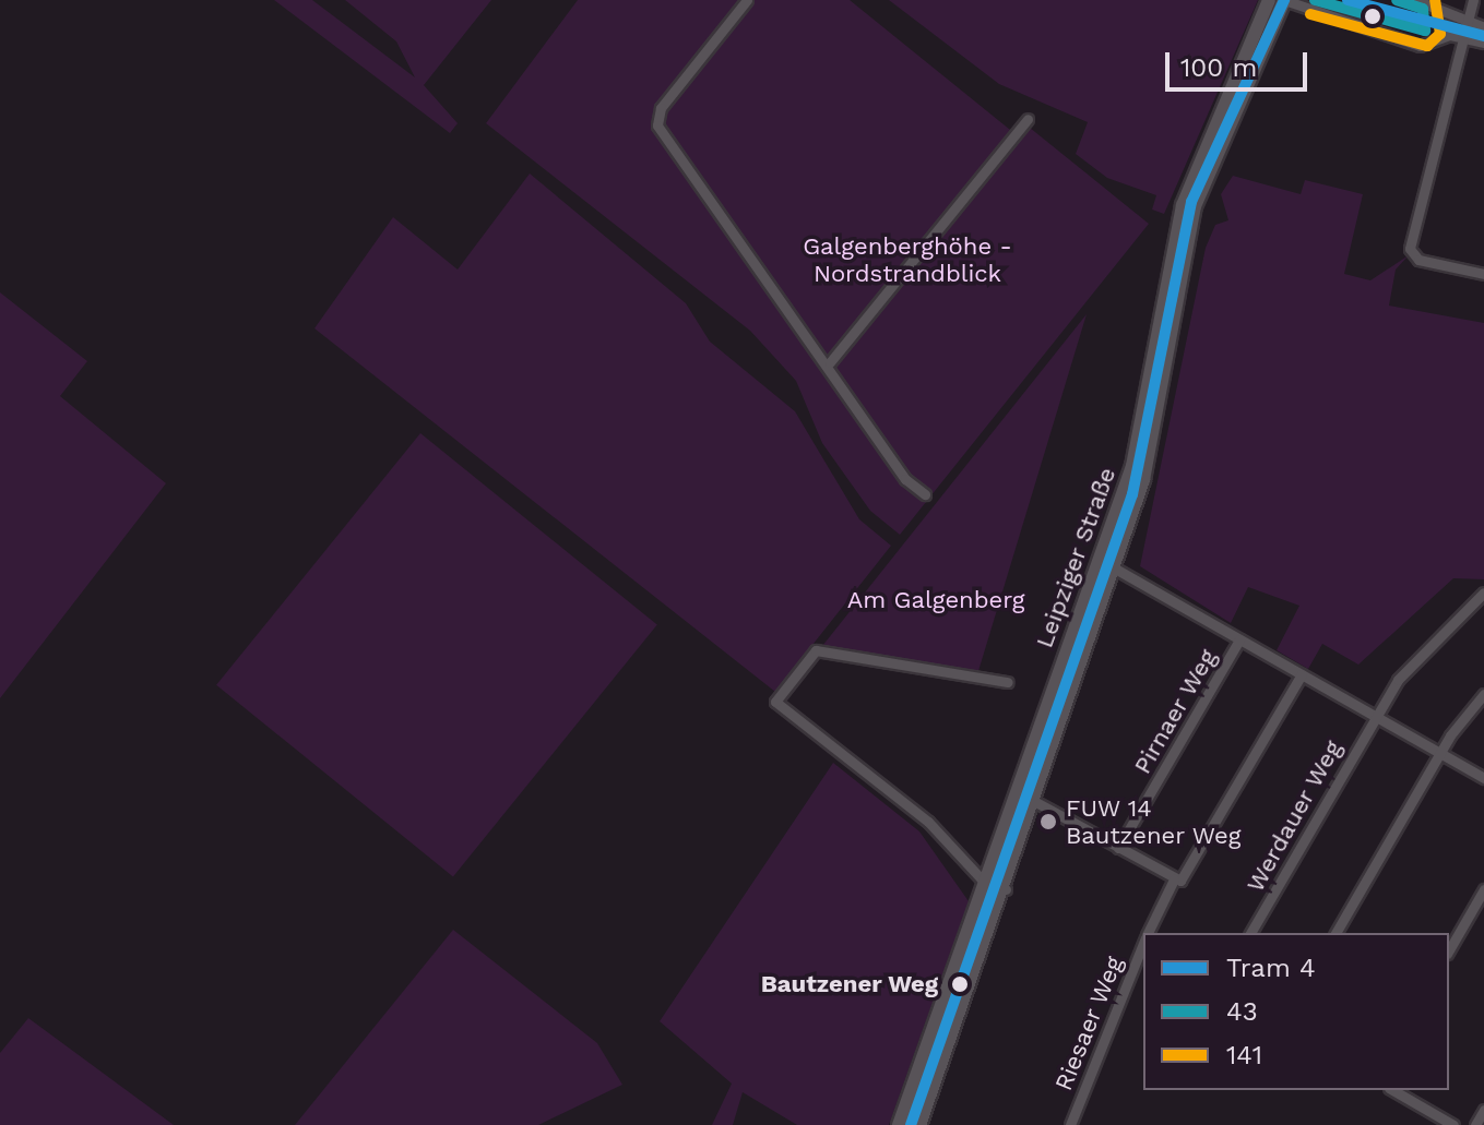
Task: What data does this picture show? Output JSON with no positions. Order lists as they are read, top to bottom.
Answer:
{
  "streets": {
    "main road": ["Leipziger Straße"],
    "street": ["Pirnaer Weg", "Werdauer Weg", "Riesaer Weg"]
  },
  "parks": ["Galgenberghöhe - Nordstrandblick", "Am Galgenberg"],
  "places": ["FUW 14 Bautzener Weg", "Bautzener Weg"],
  "lines": ["tram line 4", "transit line 43", "transit line 141"],
  "legend": ["Tram 4", "43", "141"],
  "scale_bar": "100 m"
}
